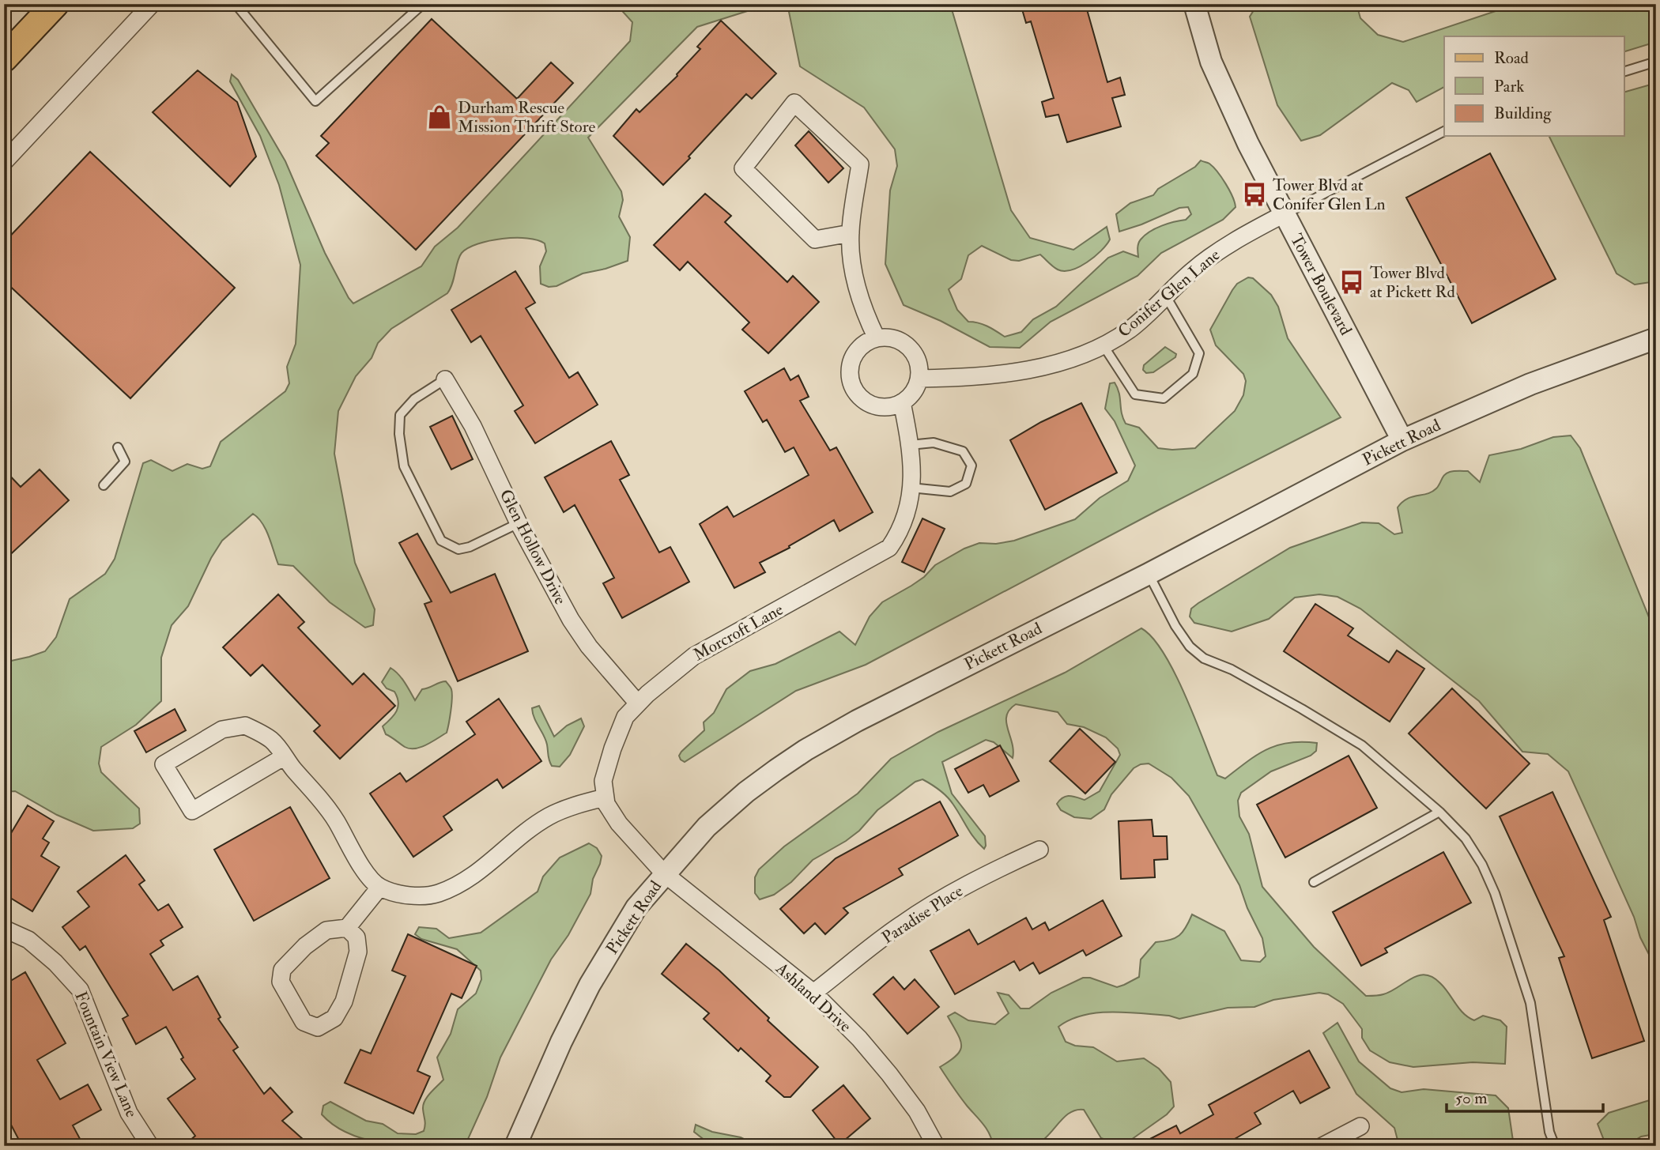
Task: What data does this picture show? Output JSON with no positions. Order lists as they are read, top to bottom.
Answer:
{
  "streets": {
    "street": [
      "Tower Boulevard",
      "Conifer Glen Lane",
      "Pickett Road",
      "Glen Hollow Drive",
      "Morcroft Lane",
      "Paradise Place",
      "Ashland Drive",
      "Fountain View Lane"
    ]
  },
  "crossings": [
    ["Tower Boulevard", "Conifer Glen Lane"],
    ["Tower Boulevard", "Pickett Road"],
    ["Conifer Glen Lane", "Morcroft Lane"],
    ["Pickett Road", "Ashland Drive"],
    ["Glen Hollow Drive", "Morcroft Lane"],
    ["Paradise Place", "Ashland Drive"]
  ],
  "places": {
    "shop": ["Durham Rescue Mission Thrift Store"],
    "bus stop": ["Tower Blvd at Conifer Glen Ln", "Tower Blvd at Pickett Rd"]
  },
  "legend": ["Road", "Park", "Building"],
  "scale_bar": "50 m"
}
